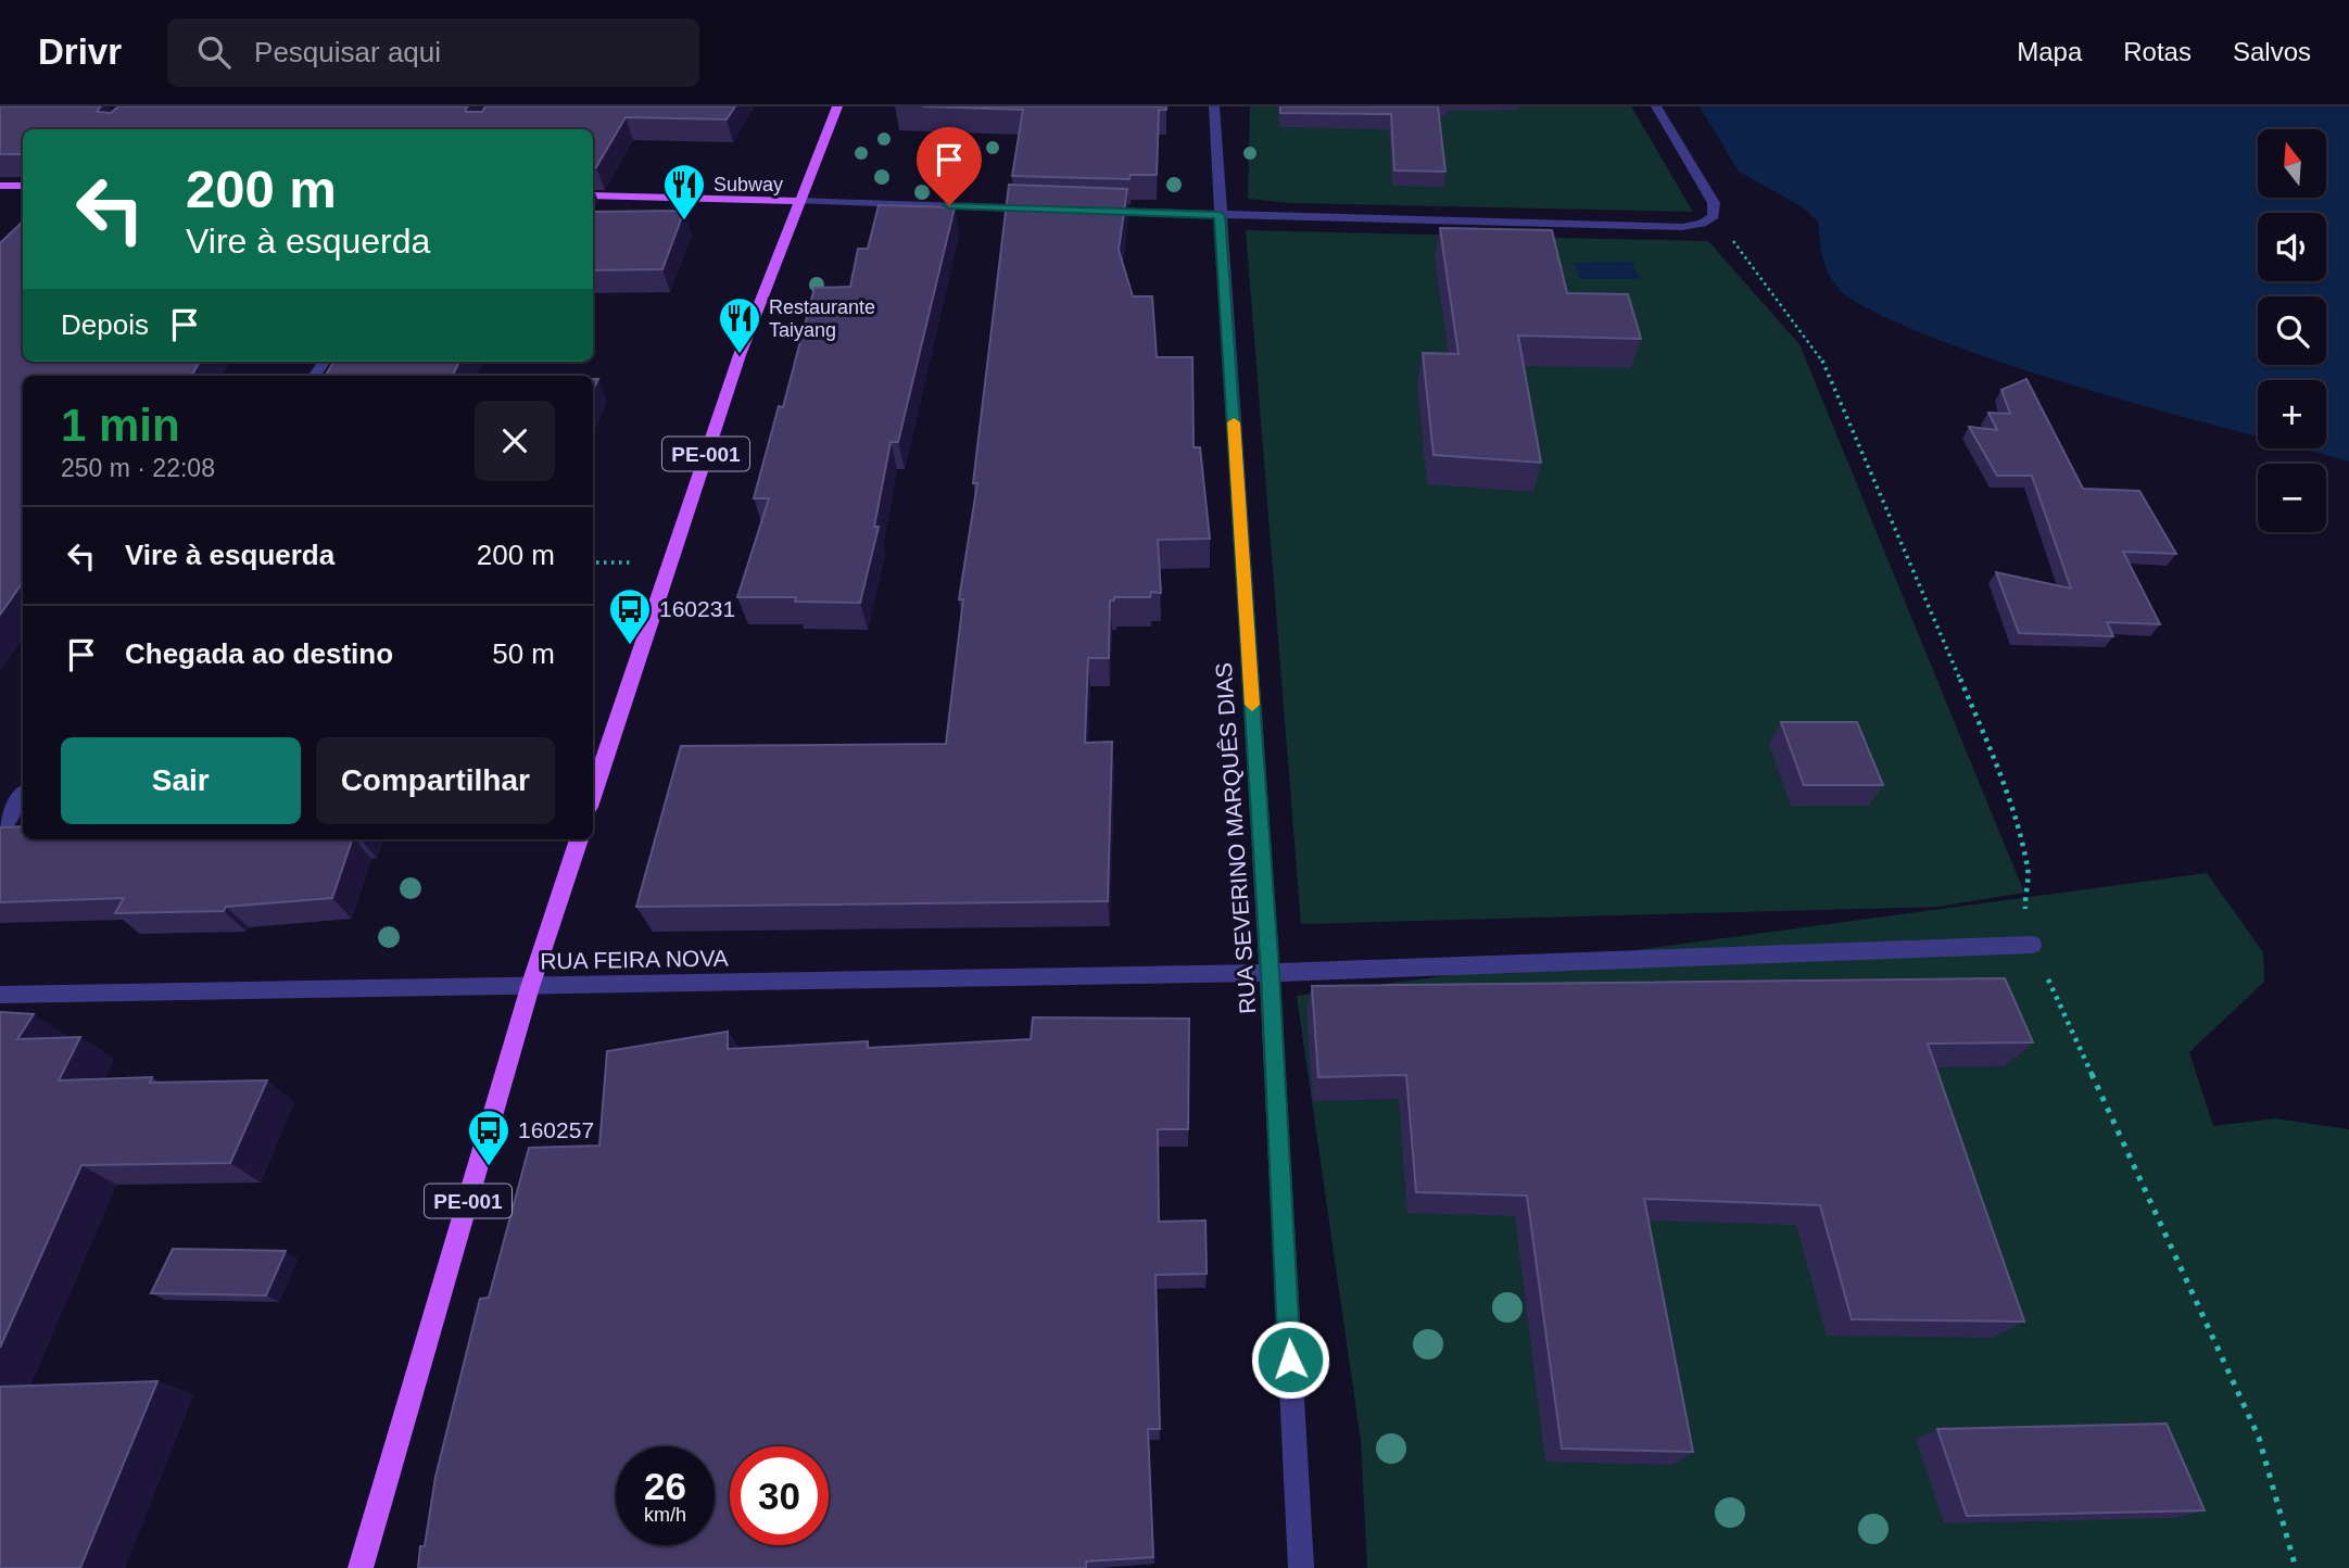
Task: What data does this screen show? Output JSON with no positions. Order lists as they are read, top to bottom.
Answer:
{
  "streets": {
    "main road": ["PE-001"],
    "street": ["RUA SEVERINO MARQUÊS DIAS", "RUA FEIRA NOVA"]
  },
  "crossings": [
    ["PE-001", "RUA FEIRA NOVA"],
    ["RUA SEVERINO MARQUÊS DIAS", "RUA FEIRA NOVA"]
  ],
  "places": {
    "restaurant": ["Subway", "Restaurante Taiyang"],
    "bus stop": ["160231", "160257"]
  },
  "north": "top",
  "page": {
    "header": "Drivr",
    "search": "Pesquisar aqui",
    "nav": ["Mapa", "Rotas", "Salvos"],
    "map_buttons": ["+", "−"],
    "turn": ["200 m", "Vire à esquerda"],
    "then": "Depois",
    "heading": ["1 min", "250 m · 22:08"],
    "list": [
      {
        "name": "Vire à esquerda",
        "value": "200 m"
      },
      {
        "name": "Chegada ao destino",
        "value": "50 m"
      }
    ],
    "buttons": ["Sair", "Compartilhar"],
    "speed": "26 km/h",
    "limit": "30"
  }
}
